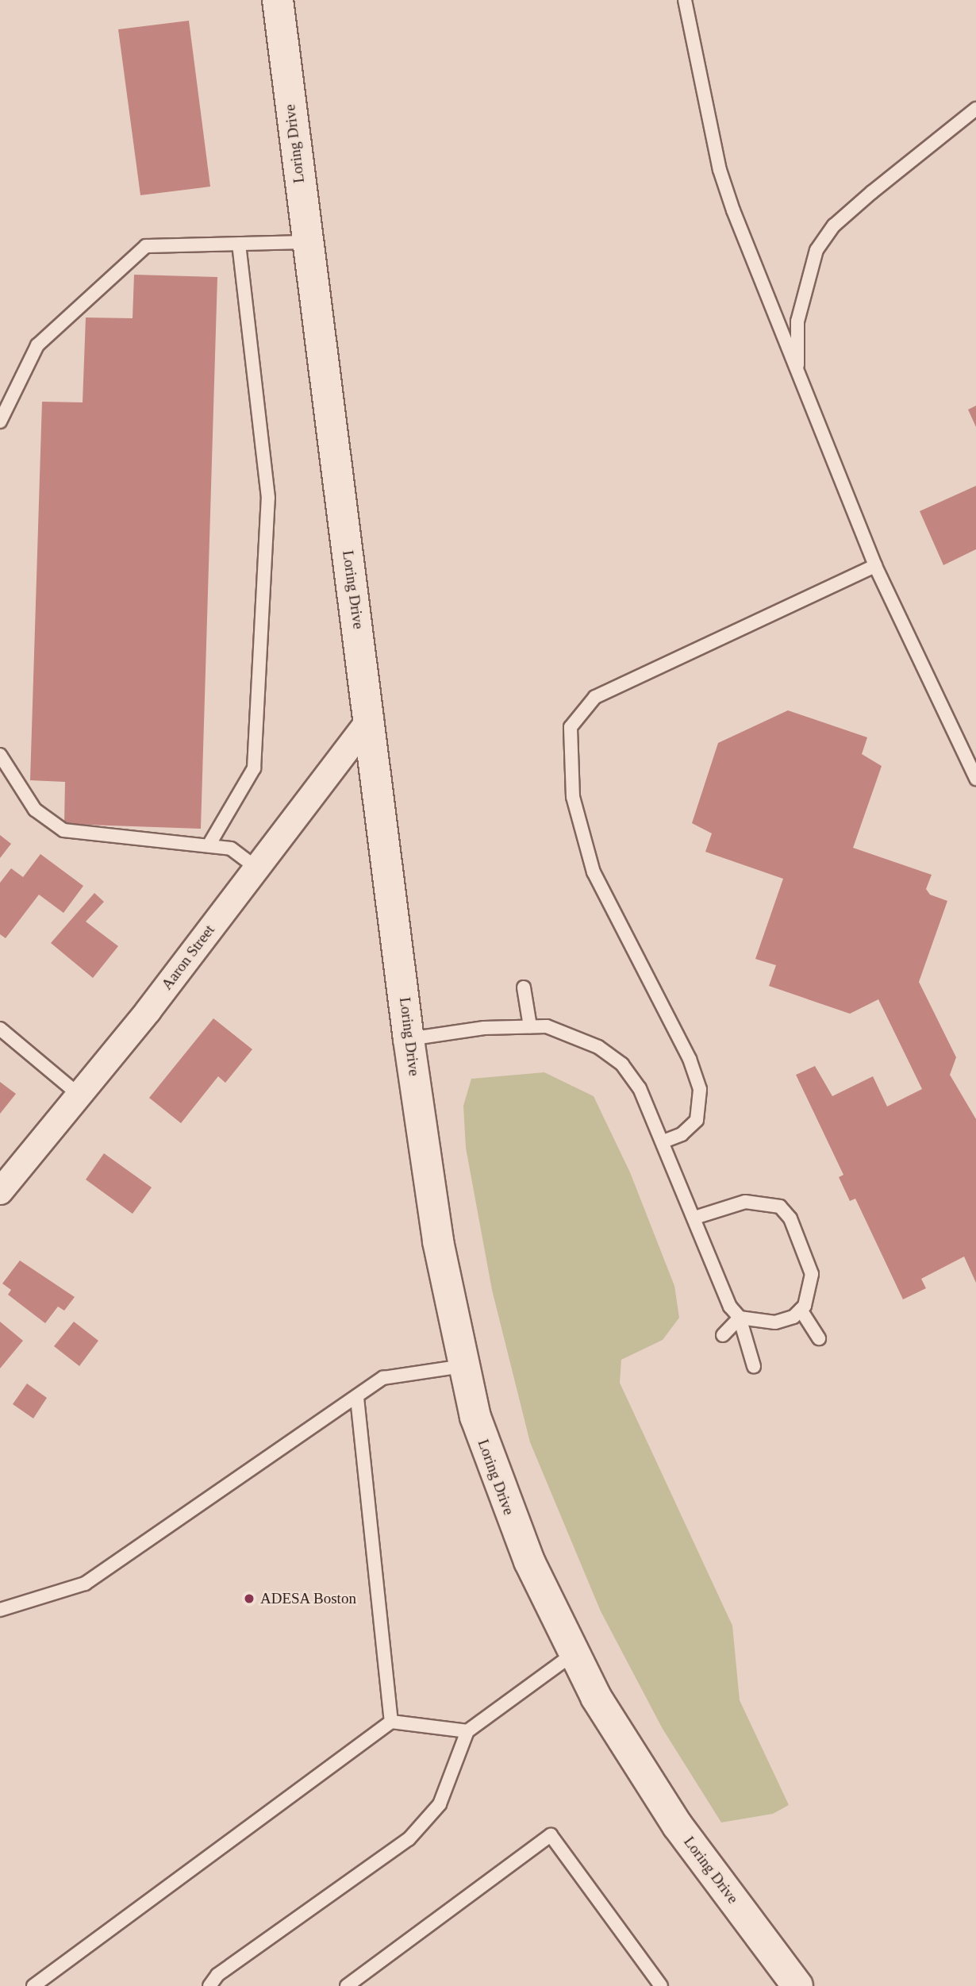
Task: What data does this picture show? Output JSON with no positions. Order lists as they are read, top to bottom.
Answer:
{
  "streets": {
    "street": ["Loring Drive", "Aaron Street"]
  },
  "crossings": [
    ["Loring Drive", "Aaron Street"]
  ],
  "places": ["ADESA Boston"]
}
